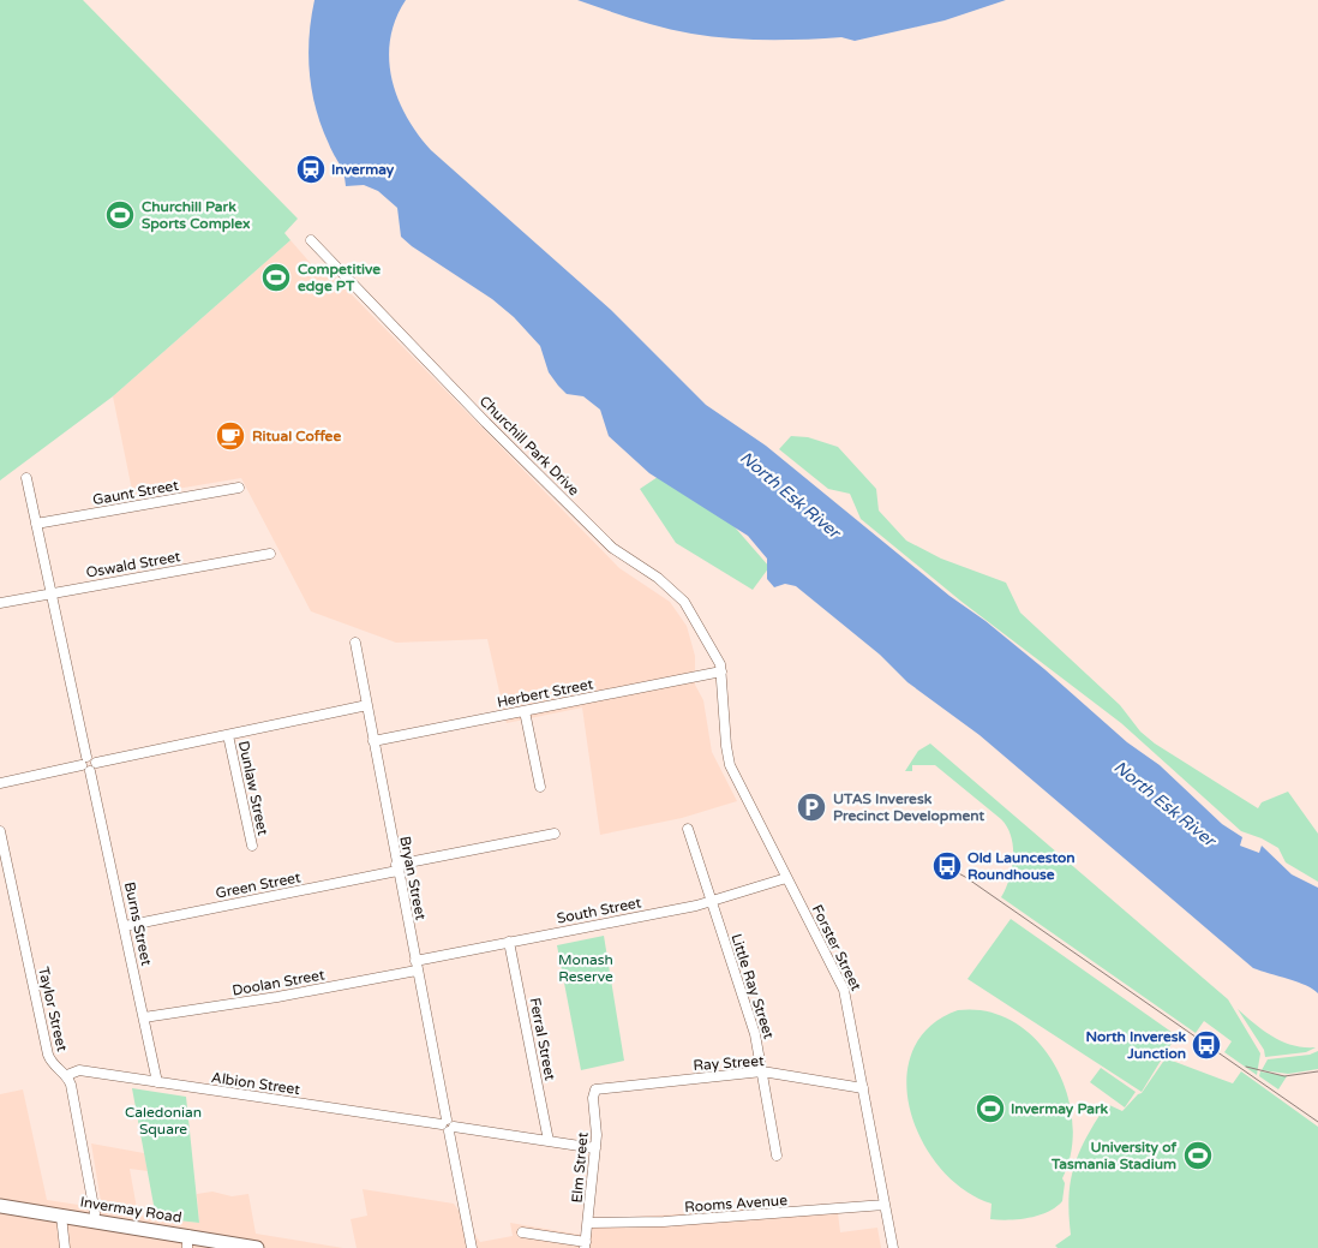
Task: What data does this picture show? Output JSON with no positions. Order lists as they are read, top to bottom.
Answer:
{
  "streets": {
    "main road": ["Invermay Road"],
    "street": [
      "Churchill Park Drive",
      "Gaunt Street",
      "Oswald Street",
      "Herbert Street",
      "Dunlaw Street",
      "Bryan Street",
      "Green Street",
      "South Street",
      "Burns Street",
      "Forster Street",
      "Doolan Street",
      "Little Ray Street",
      "Taylor Street",
      "Ferral Street",
      "Ray Street",
      "Albion Street",
      "Elm Street",
      "Rooms Avenue"
    ]
  },
  "crossings": [
    ["Churchill Park Drive", "Herbert Street"],
    ["Churchill Park Drive", "Forster Street"],
    ["Herbert Street", "Bryan Street"],
    ["Herbert Street", "Forster Street"],
    ["Bryan Street", "Green Street"],
    ["Bryan Street", "South Street"],
    ["Bryan Street", "Doolan Street"],
    ["Bryan Street", "Albion Street"],
    ["Green Street", "Burns Street"],
    ["South Street", "Forster Street"],
    ["South Street", "Doolan Street"],
    ["South Street", "Little Ray Street"],
    ["South Street", "Ferral Street"],
    ["Burns Street", "Doolan Street"],
    ["Burns Street", "Albion Street"],
    ["Forster Street", "Ray Street"],
    ["Forster Street", "Rooms Avenue"],
    ["Little Ray Street", "Ray Street"],
    ["Taylor Street", "Albion Street"],
    ["Ferral Street", "Albion Street"],
    ["Ray Street", "Elm Street"],
    ["Albion Street", "Elm Street"],
    ["Elm Street", "Rooms Avenue"]
  ],
  "water": ["North Esk River"],
  "parks": ["Monash Reserve", "Caledonian Square"],
  "places": {
    "station": ["Invermay"],
    "sports": [
      "Churchill Park Sports Complex",
      "Competitive edge PT",
      "Invermay Park",
      "University of Tasmania Stadium"
    ],
    "cafe": ["Ritual Coffee"],
    "parking": ["UTAS Inveresk Precinct Development"],
    "bus stop": ["Old Launceston Roundhouse", "North Inveresk Junction"]
  }
}
